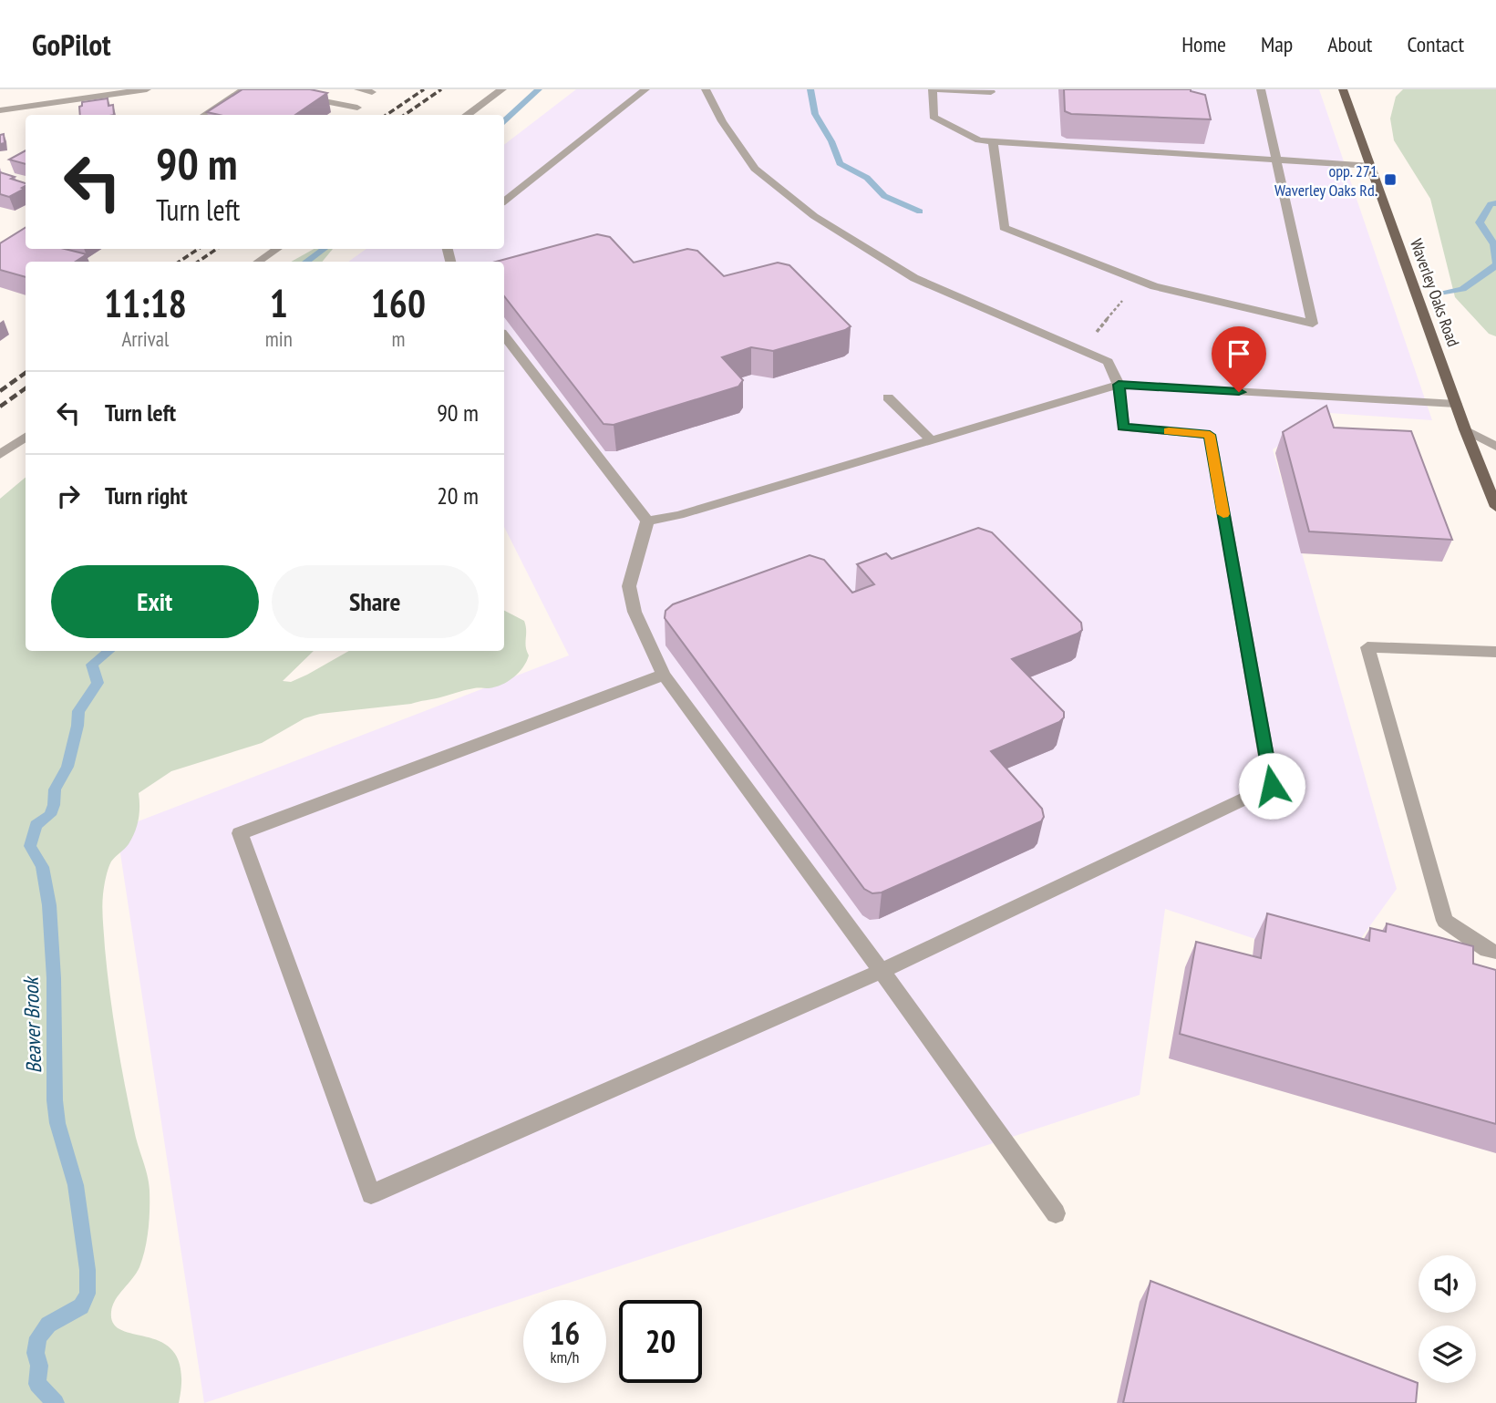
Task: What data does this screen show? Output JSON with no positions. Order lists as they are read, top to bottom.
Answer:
{
  "streets": {
    "main road": ["Waverley Oaks Road"]
  },
  "water": ["Beaver Brook"],
  "places": {
    "transit": ["opp. 271 Waverley Oaks Rd."]
  },
  "page": {
    "header": "GoPilot",
    "nav": [
      "Home",
      "Map",
      "About",
      "Contact"
    ],
    "turn": ["90 m", "Turn left"],
    "eta": [
      "11:18",
      "Arrival",
      "1",
      "min",
      "160",
      "m"
    ],
    "list": [
      {
        "name": "Turn left",
        "value": "90 m"
      },
      {
        "name": "Turn right",
        "value": "20 m"
      }
    ],
    "buttons": ["Exit", "Share"],
    "speed": "16 km/h",
    "limit": "20"
  }
}
